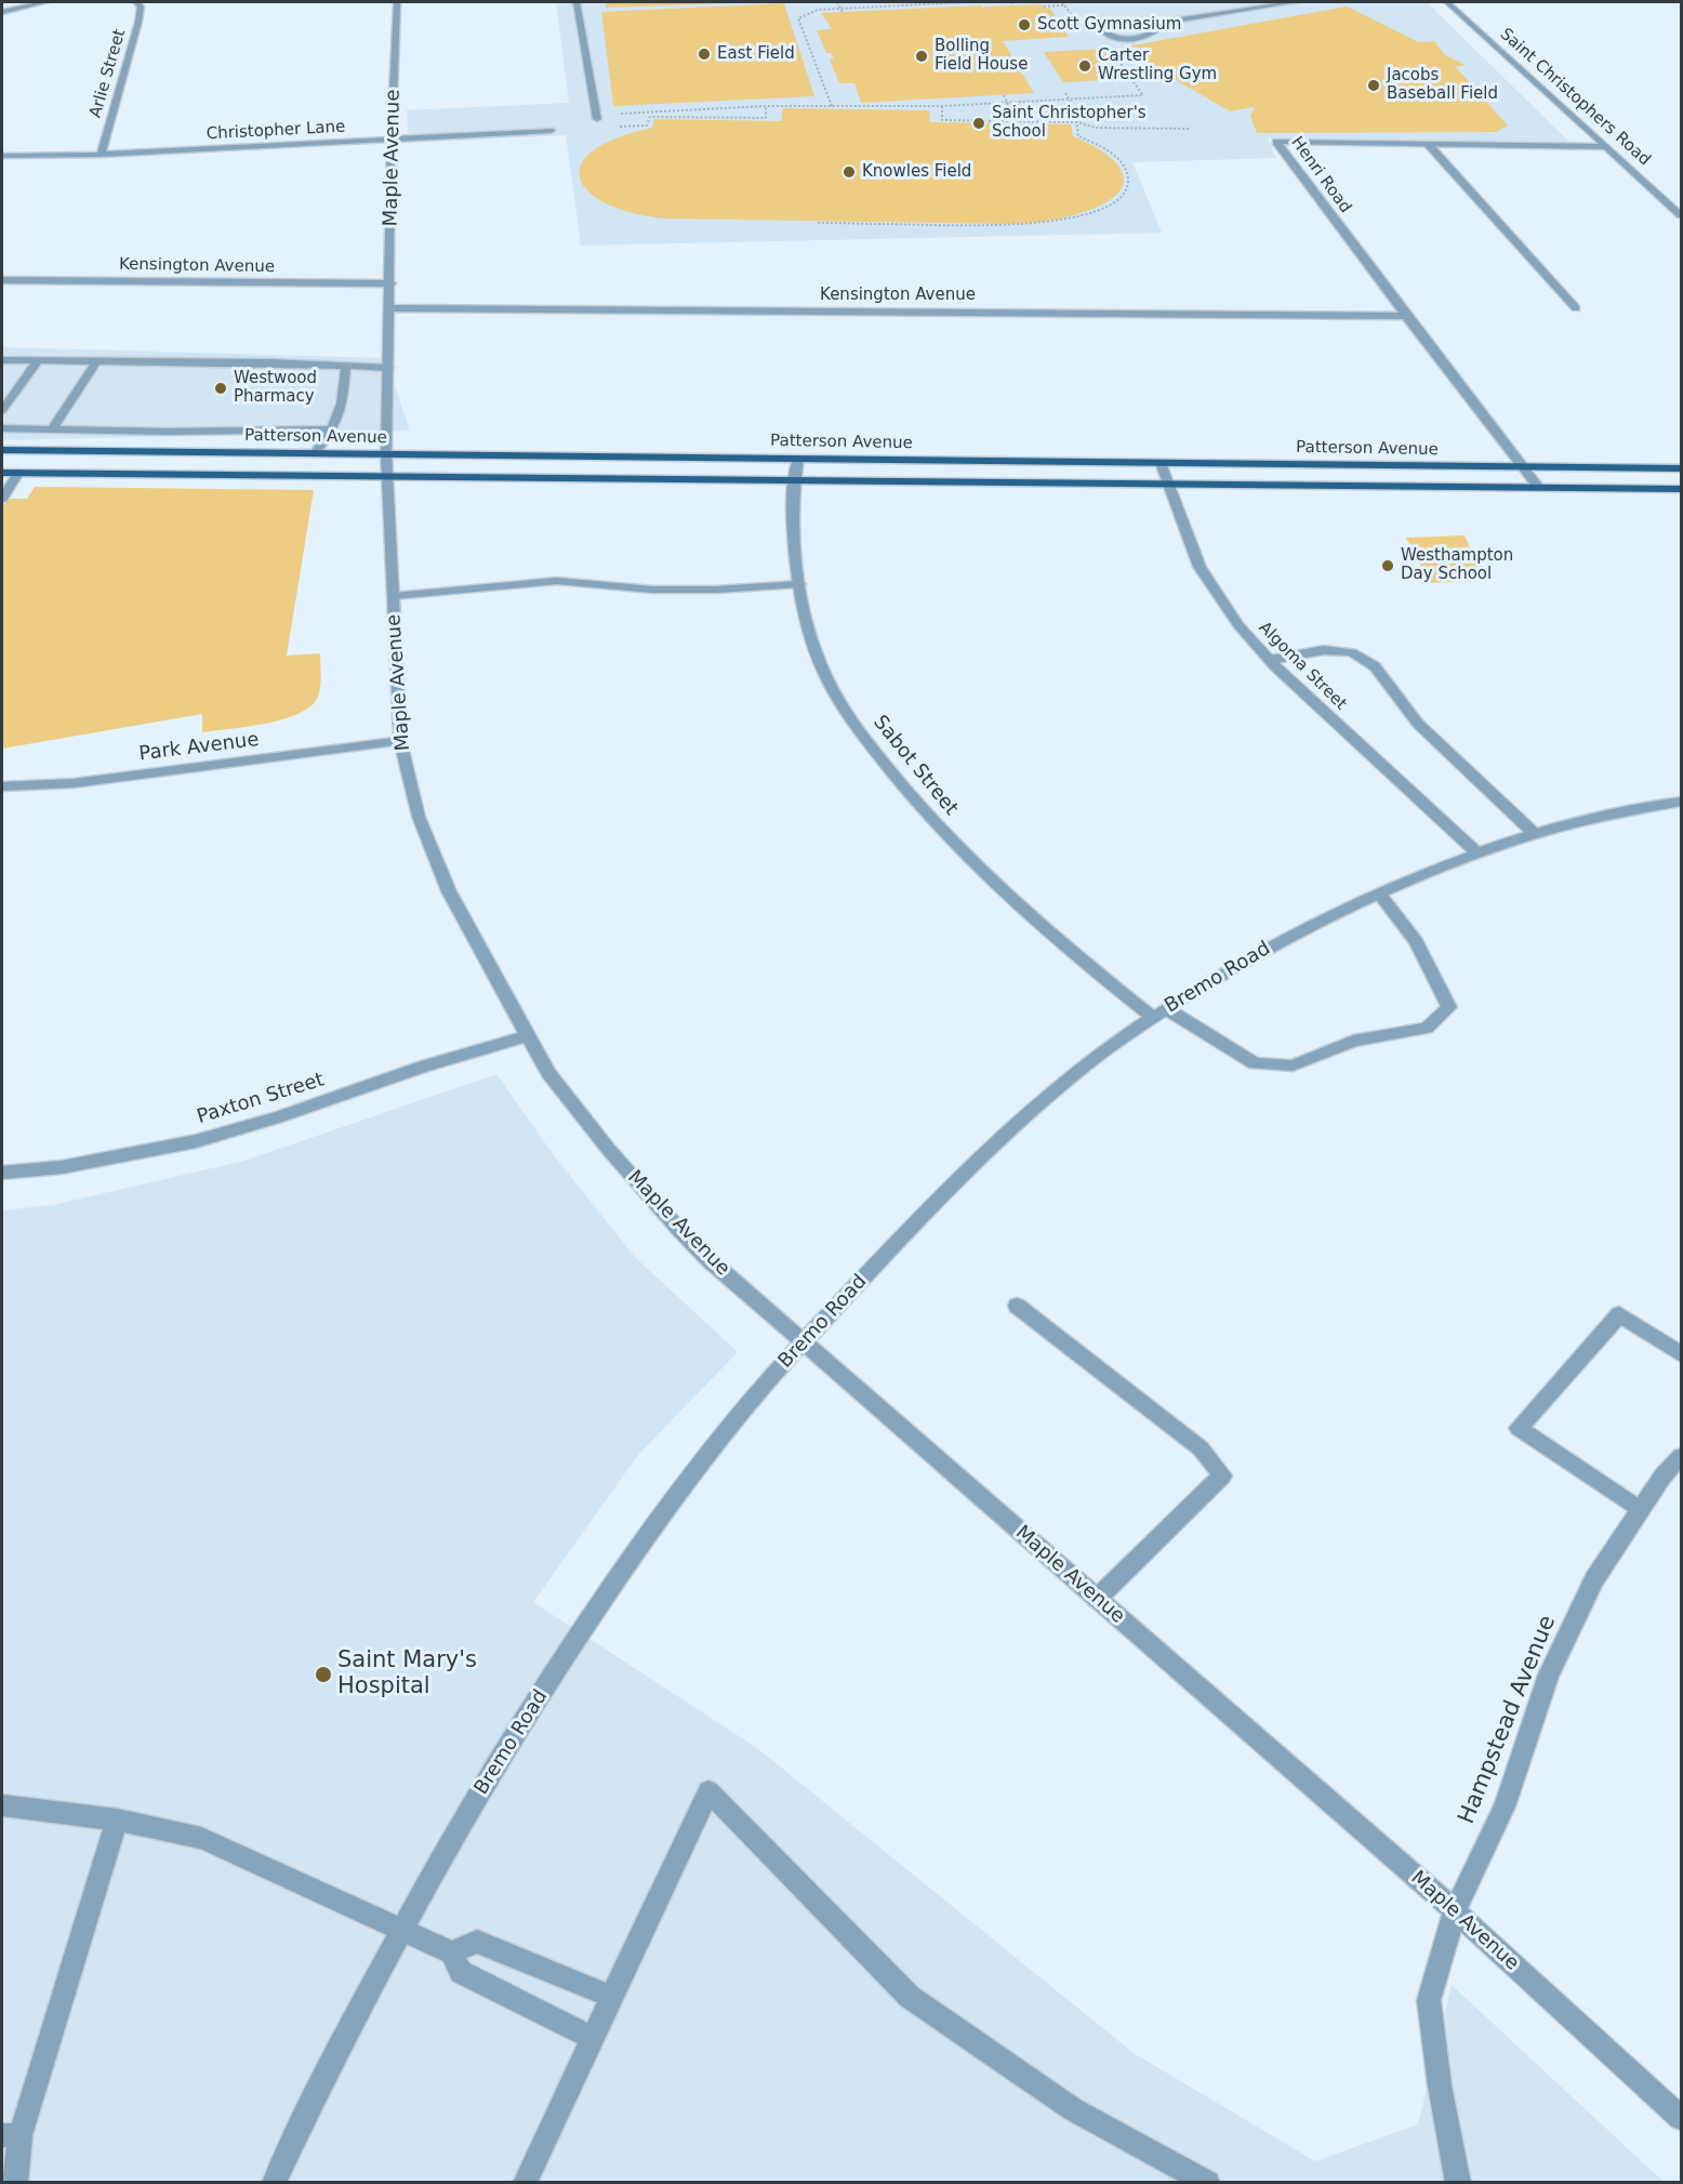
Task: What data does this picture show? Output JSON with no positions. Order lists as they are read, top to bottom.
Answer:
{
  "streets": {
    "main road": ["Patterson Avenue"],
    "street": [
      "Arlie Street",
      "Saint Christophers Road",
      "Christopher Lane",
      "Maple Avenue",
      "Henri Road",
      "Kensington Avenue",
      "Algoma Street",
      "Park Avenue",
      "Sabot Street",
      "Bremo Road",
      "Paxton Street",
      "Hampstead Avenue"
    ]
  },
  "crossings": [
    ["Arlie Street", "Christopher Lane"],
    ["Saint Christophers Road", "Henri Road"],
    ["Christopher Lane", "Maple Avenue"],
    ["Maple Avenue", "Kensington Avenue"],
    ["Maple Avenue", "Patterson Avenue"],
    ["Maple Avenue", "Park Avenue"],
    ["Maple Avenue", "Bremo Road"],
    ["Maple Avenue", "Paxton Street"],
    ["Maple Avenue", "Hampstead Avenue"],
    ["Henri Road", "Kensington Avenue"],
    ["Henri Road", "Patterson Avenue"],
    ["Patterson Avenue", "Algoma Street"],
    ["Patterson Avenue", "Sabot Street"],
    ["Algoma Street", "Bremo Road"],
    ["Sabot Street", "Bremo Road"]
  ],
  "places": [
    "Scott Gymnasium",
    "East Field",
    "Bolling Field House",
    "Carter Wrestling Gym",
    "Jacobs Baseball Field",
    "Saint Christopher's School",
    "Knowles Field",
    "Westwood Pharmacy",
    "Westhampton Day School",
    "Saint Mary's Hospital"
  ]
}
